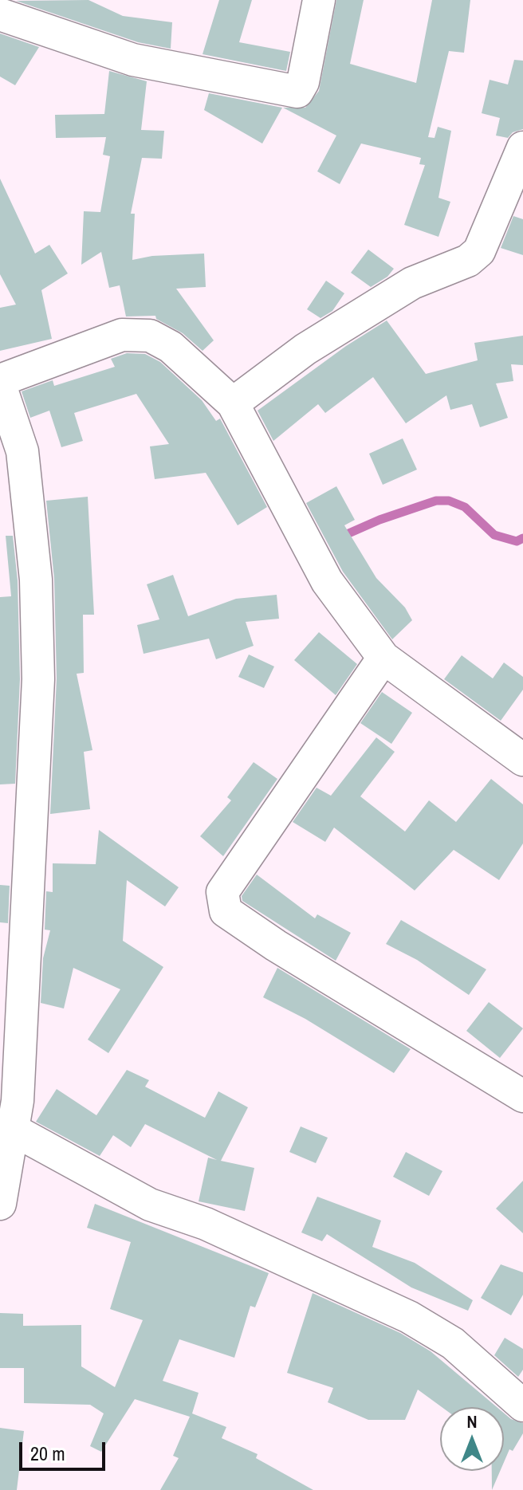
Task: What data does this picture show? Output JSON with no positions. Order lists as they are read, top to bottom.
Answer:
{
  "scale_bar": "20 m",
  "north": "top"
}
